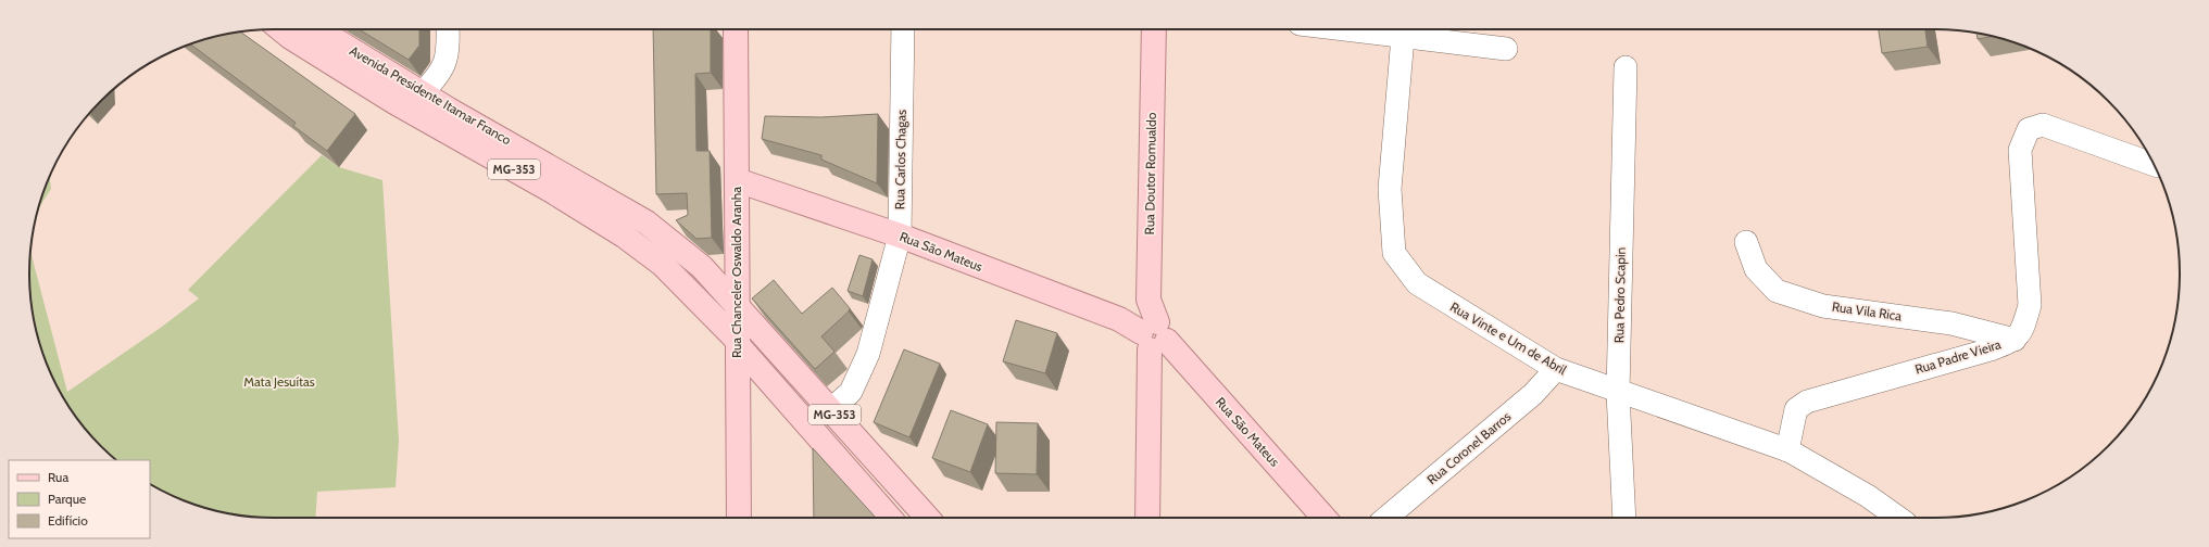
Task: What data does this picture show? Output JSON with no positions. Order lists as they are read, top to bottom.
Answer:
{
  "streets": {
    "main road": [
      "Avenida Presidente Itamar Franco",
      "MG-353",
      "Rua Doutor Romualdo",
      "Rua São Mateus",
      "Rua Chanceler Oswaldo Aranha"
    ],
    "street": [
      "Rua Carlos Chagas",
      "Rua Pedro Scapin",
      "Rua Vila Rica",
      "Rua Vinte e Um de Abril",
      "Rua Padre Vieira",
      "Rua Coronel Barros"
    ]
  },
  "crossings": [
    ["Avenida Presidente Itamar Franco", "Rua Carlos Chagas"],
    ["Avenida Presidente Itamar Franco", "Rua Chanceler Oswaldo Aranha"],
    ["Rua Carlos Chagas", "Rua São Mateus"],
    ["Rua Doutor Romualdo", "Rua São Mateus"],
    ["Rua São Mateus", "Rua Chanceler Oswaldo Aranha"],
    ["Rua Pedro Scapin", "Rua Vinte e Um de Abril"],
    ["Rua Vila Rica", "Rua Padre Vieira"],
    ["Rua Vinte e Um de Abril", "Rua Padre Vieira"],
    ["Rua Vinte e Um de Abril", "Rua Coronel Barros"]
  ],
  "parks": ["Mata Jesuítas"],
  "legend": ["Rua", "Parque", "Edifício"]
}
